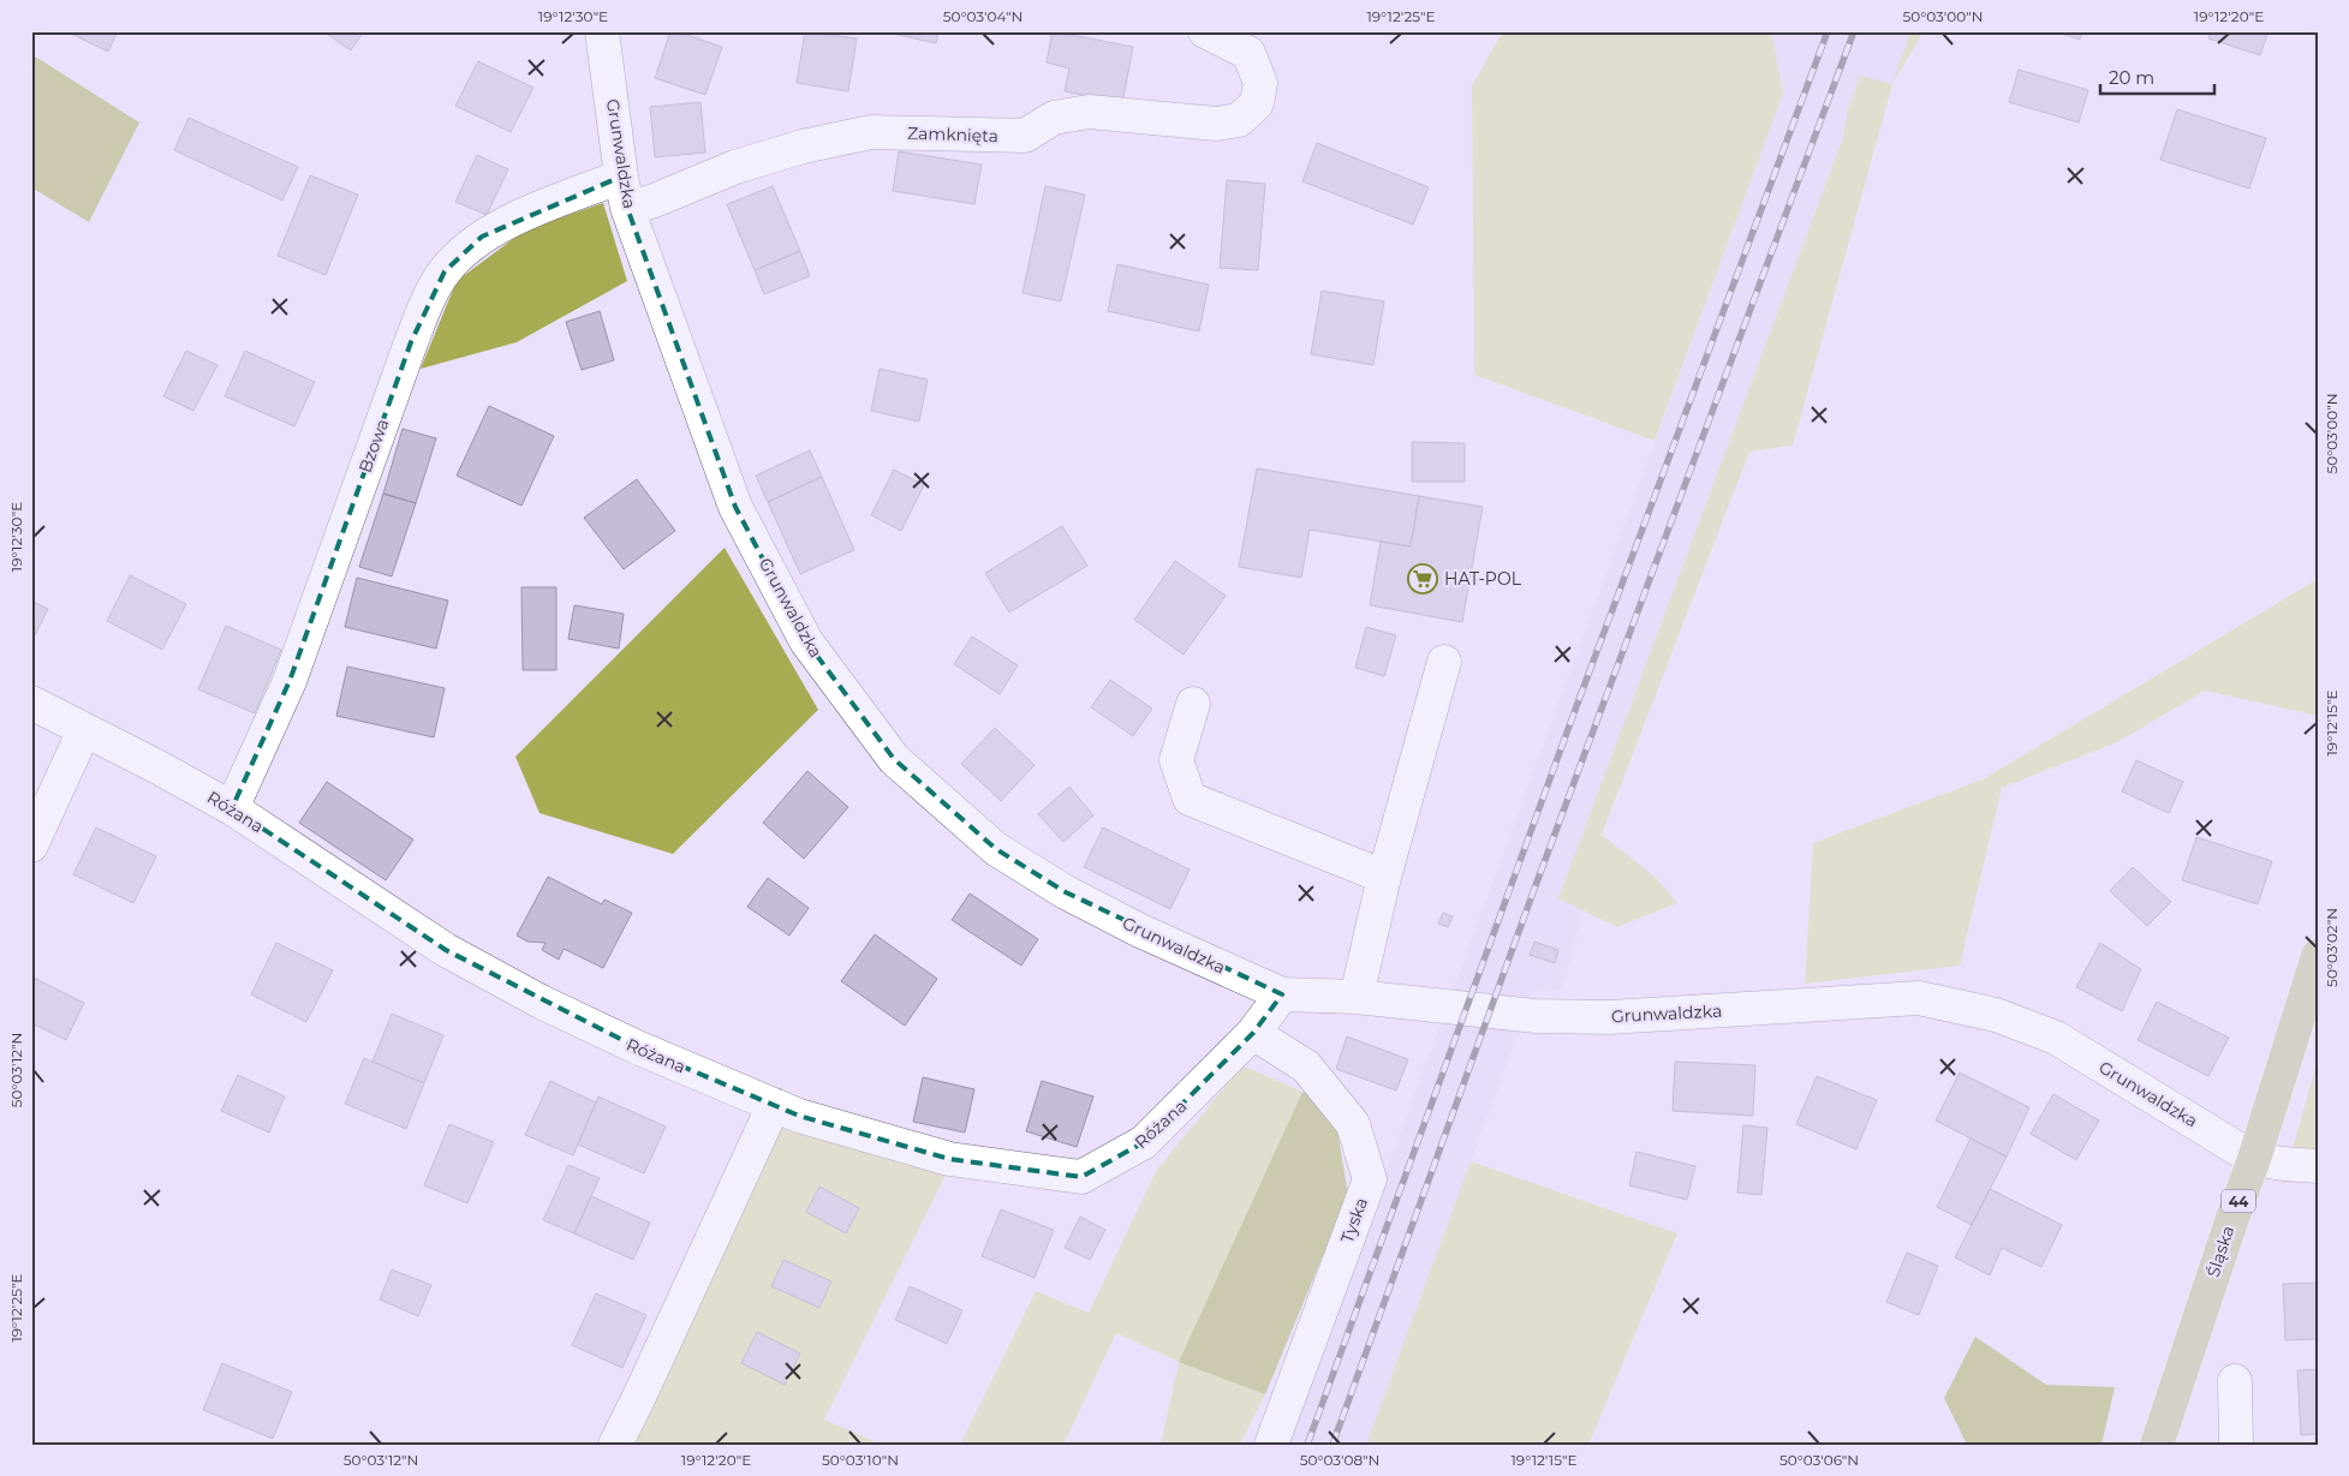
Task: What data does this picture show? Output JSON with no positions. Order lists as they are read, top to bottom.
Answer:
{
  "streets": {
    "main road": ["44", "Śląska"],
    "street": [
      "Zamknięta",
      "Grunwaldzka",
      "Bzowa",
      "Różana",
      "Tyska"
    ]
  },
  "crossings": [
    ["Zamknięta", "Grunwaldzka"],
    ["Grunwaldzka", "Bzowa"],
    ["Grunwaldzka", "Różana"],
    ["Grunwaldzka", "Śląska"],
    ["Bzowa", "Różana"],
    ["Różana", "Tyska"]
  ],
  "places": {
    "supermarket": ["HAT-POL"]
  },
  "scale_bar": "20 m",
  "coordinates": [
    "19°12'30\"E",
    "50°03'04\"N",
    "19°12'25\"E",
    "50°03'00\"N",
    "19°12'20\"E",
    "19°12'15\"E",
    "50°03'02\"N",
    "50°03'12\"N",
    "50°03'10\"N",
    "50°03'08\"N",
    "50°03'06\"N"
  ]
}
